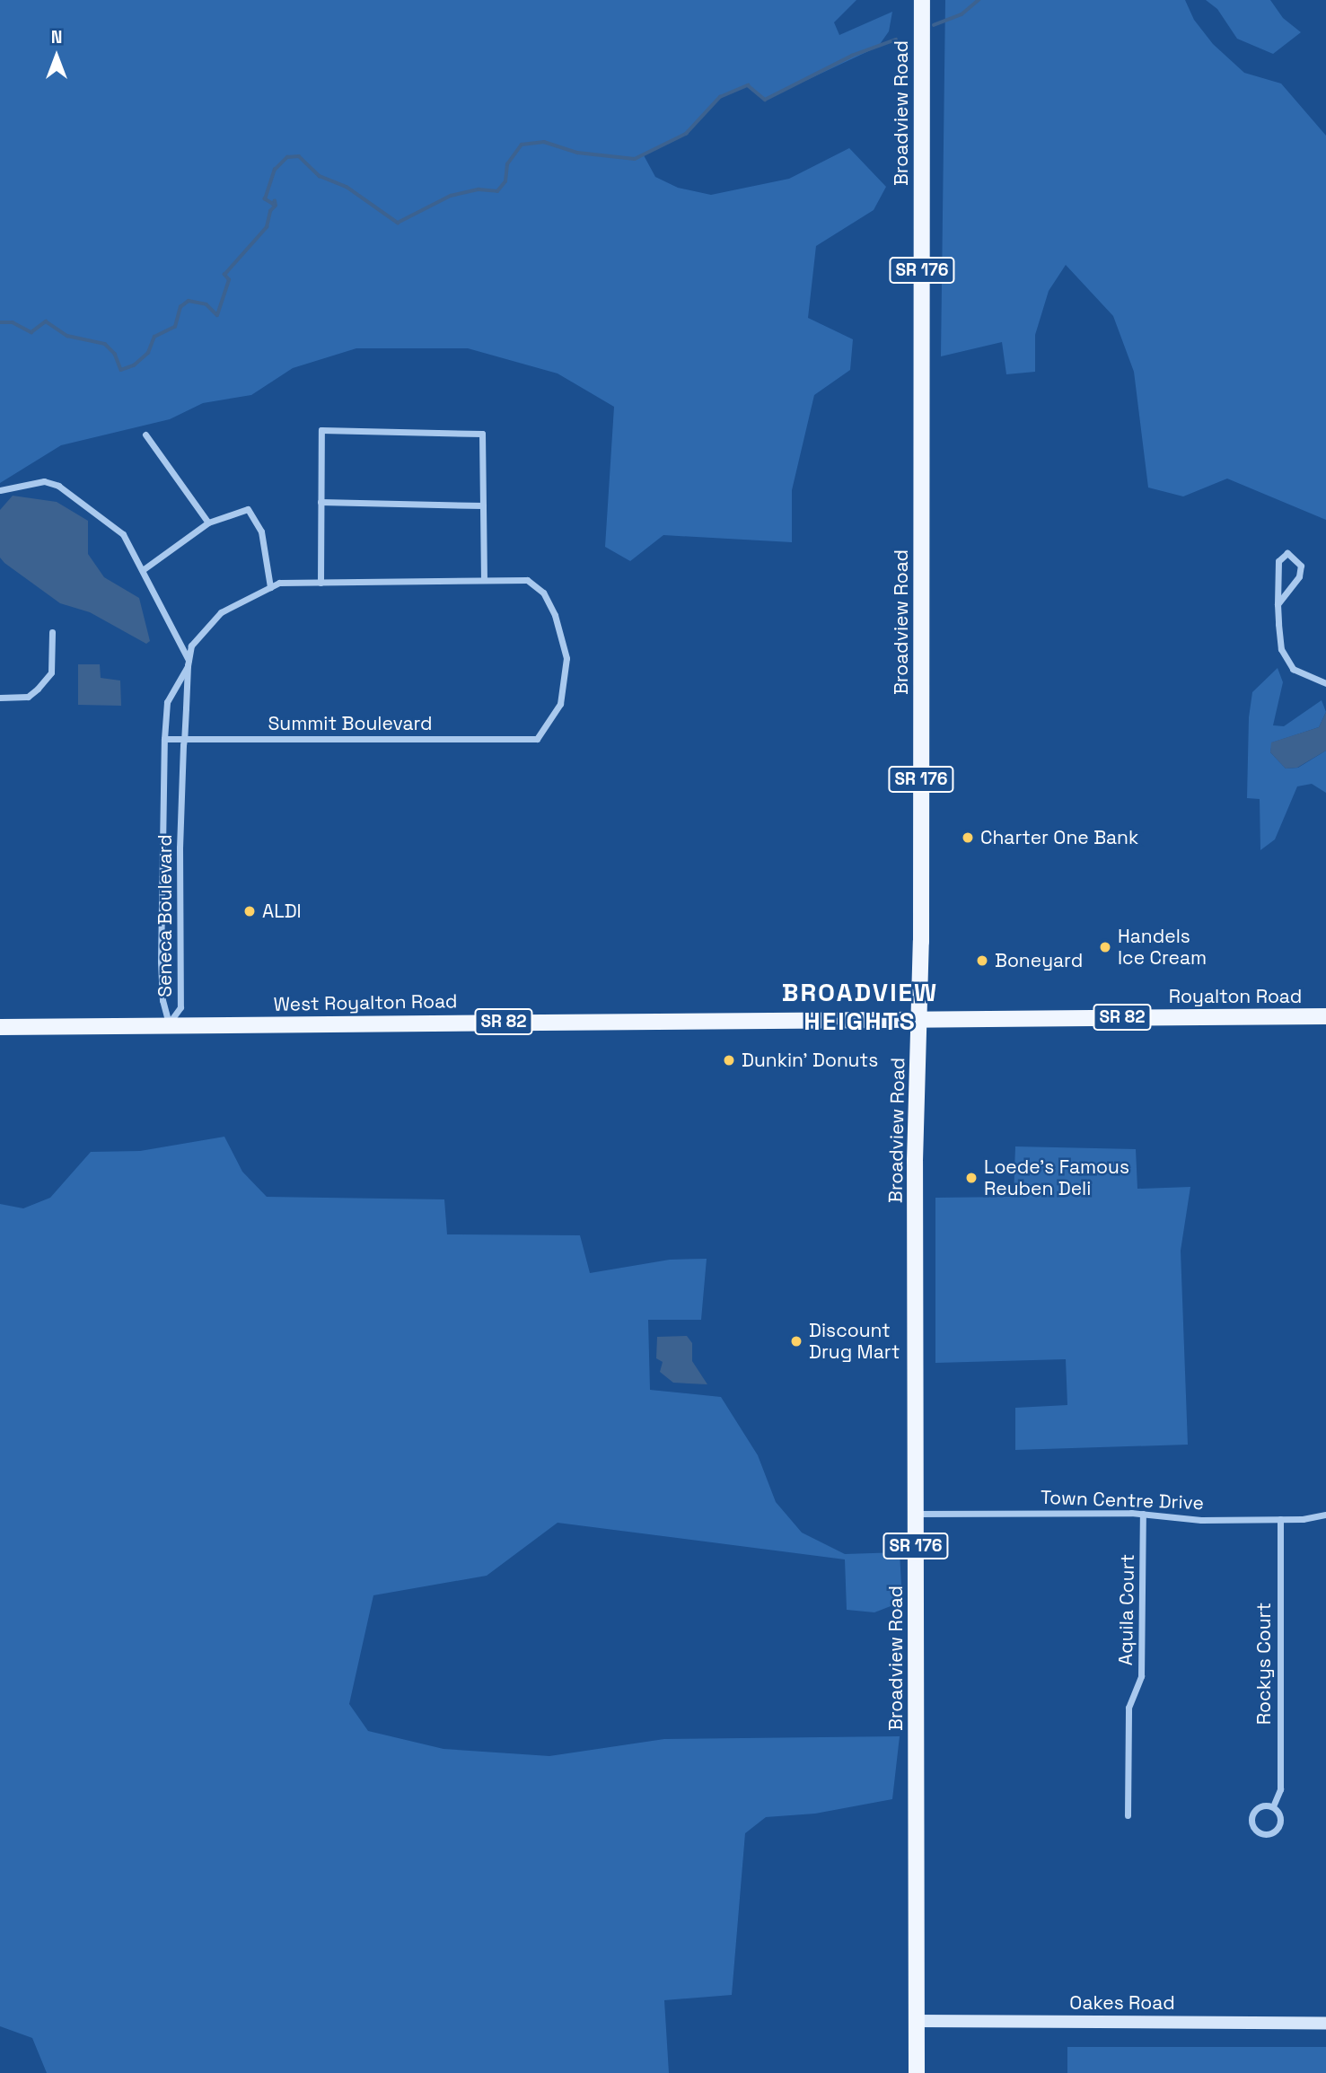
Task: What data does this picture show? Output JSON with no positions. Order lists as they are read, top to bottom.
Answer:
{
  "streets": {
    "main road": [
      "Broadview Road",
      "SR 176",
      "Royalton Road",
      "West Royalton Road",
      "SR 82"
    ],
    "street": [
      "Summit Boulevard",
      "Seneca Boulevard",
      "Town Centre Drive",
      "Aquila Court",
      "Rockys Court",
      "Oakes Road"
    ]
  },
  "crossings": [
    ["Broadview Road", "Royalton Road"],
    ["Broadview Road", "West Royalton Road"],
    ["Broadview Road", "Town Centre Drive"],
    ["Broadview Road", "Oakes Road"],
    ["Summit Boulevard", "Seneca Boulevard"],
    ["Seneca Boulevard", "West Royalton Road"],
    ["Royalton Road", "West Royalton Road"],
    ["Town Centre Drive", "Aquila Court"],
    ["Town Centre Drive", "Rockys Court"]
  ],
  "districts": ["BROADVIEW HEIGHTS"],
  "places": [
    "Charter One Bank",
    "ALDI",
    "Handels Ice Cream",
    "Boneyard",
    "Dunkin' Donuts",
    "Loede's Famous Reuben Deli",
    "Discount Drug Mart"
  ],
  "north": "top"
}
